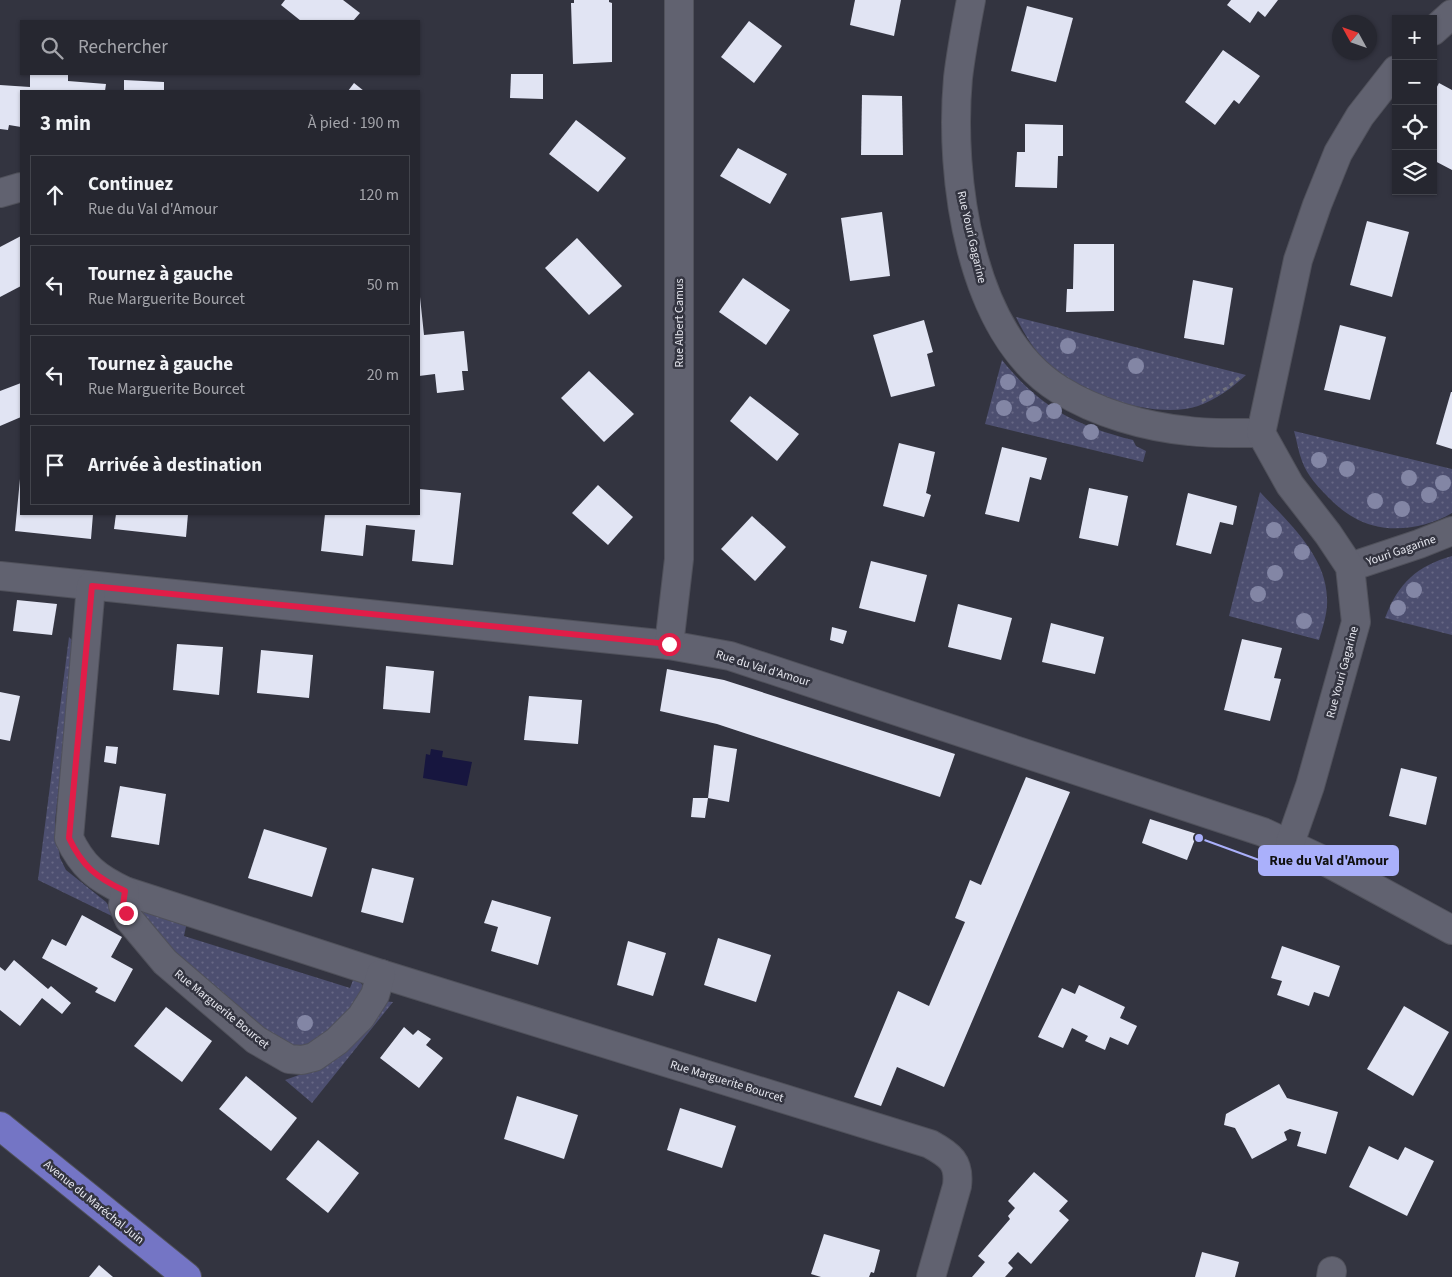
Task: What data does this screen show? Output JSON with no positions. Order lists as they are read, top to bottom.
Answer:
{
  "streets": {
    "main road": ["Avenue du Maréchal Juin"],
    "street": [
      "Rue Youri Gagarine",
      "Rue Albert Camus",
      "Youri Gagarine",
      "Rue du Val d'Amour",
      "Rue Marguerite Bourcet"
    ]
  },
  "crossings": [
    ["Rue Youri Gagarine", "Youri Gagarine"],
    ["Rue Youri Gagarine", "Rue du Val d'Amour"],
    ["Rue Albert Camus", "Rue du Val d'Amour"],
    ["Rue du Val d'Amour", "Rue Marguerite Bourcet"]
  ],
  "places": ["Rue du Val d'Amour"],
  "north": "top left",
  "page": {
    "map_buttons": ["+", "−"],
    "search": "Rechercher",
    "heading": ["3 min", "À pied · 190 m"],
    "list": [
      ["Continuez", "Rue du Val d'Amour", "120 m"],
      ["Tournez à gauche", "Rue Marguerite Bourcet", "50 m"],
      ["Tournez à gauche", "Rue Marguerite Bourcet", "20 m"],
      "Arrivée à destination"
    ]
  }
}
